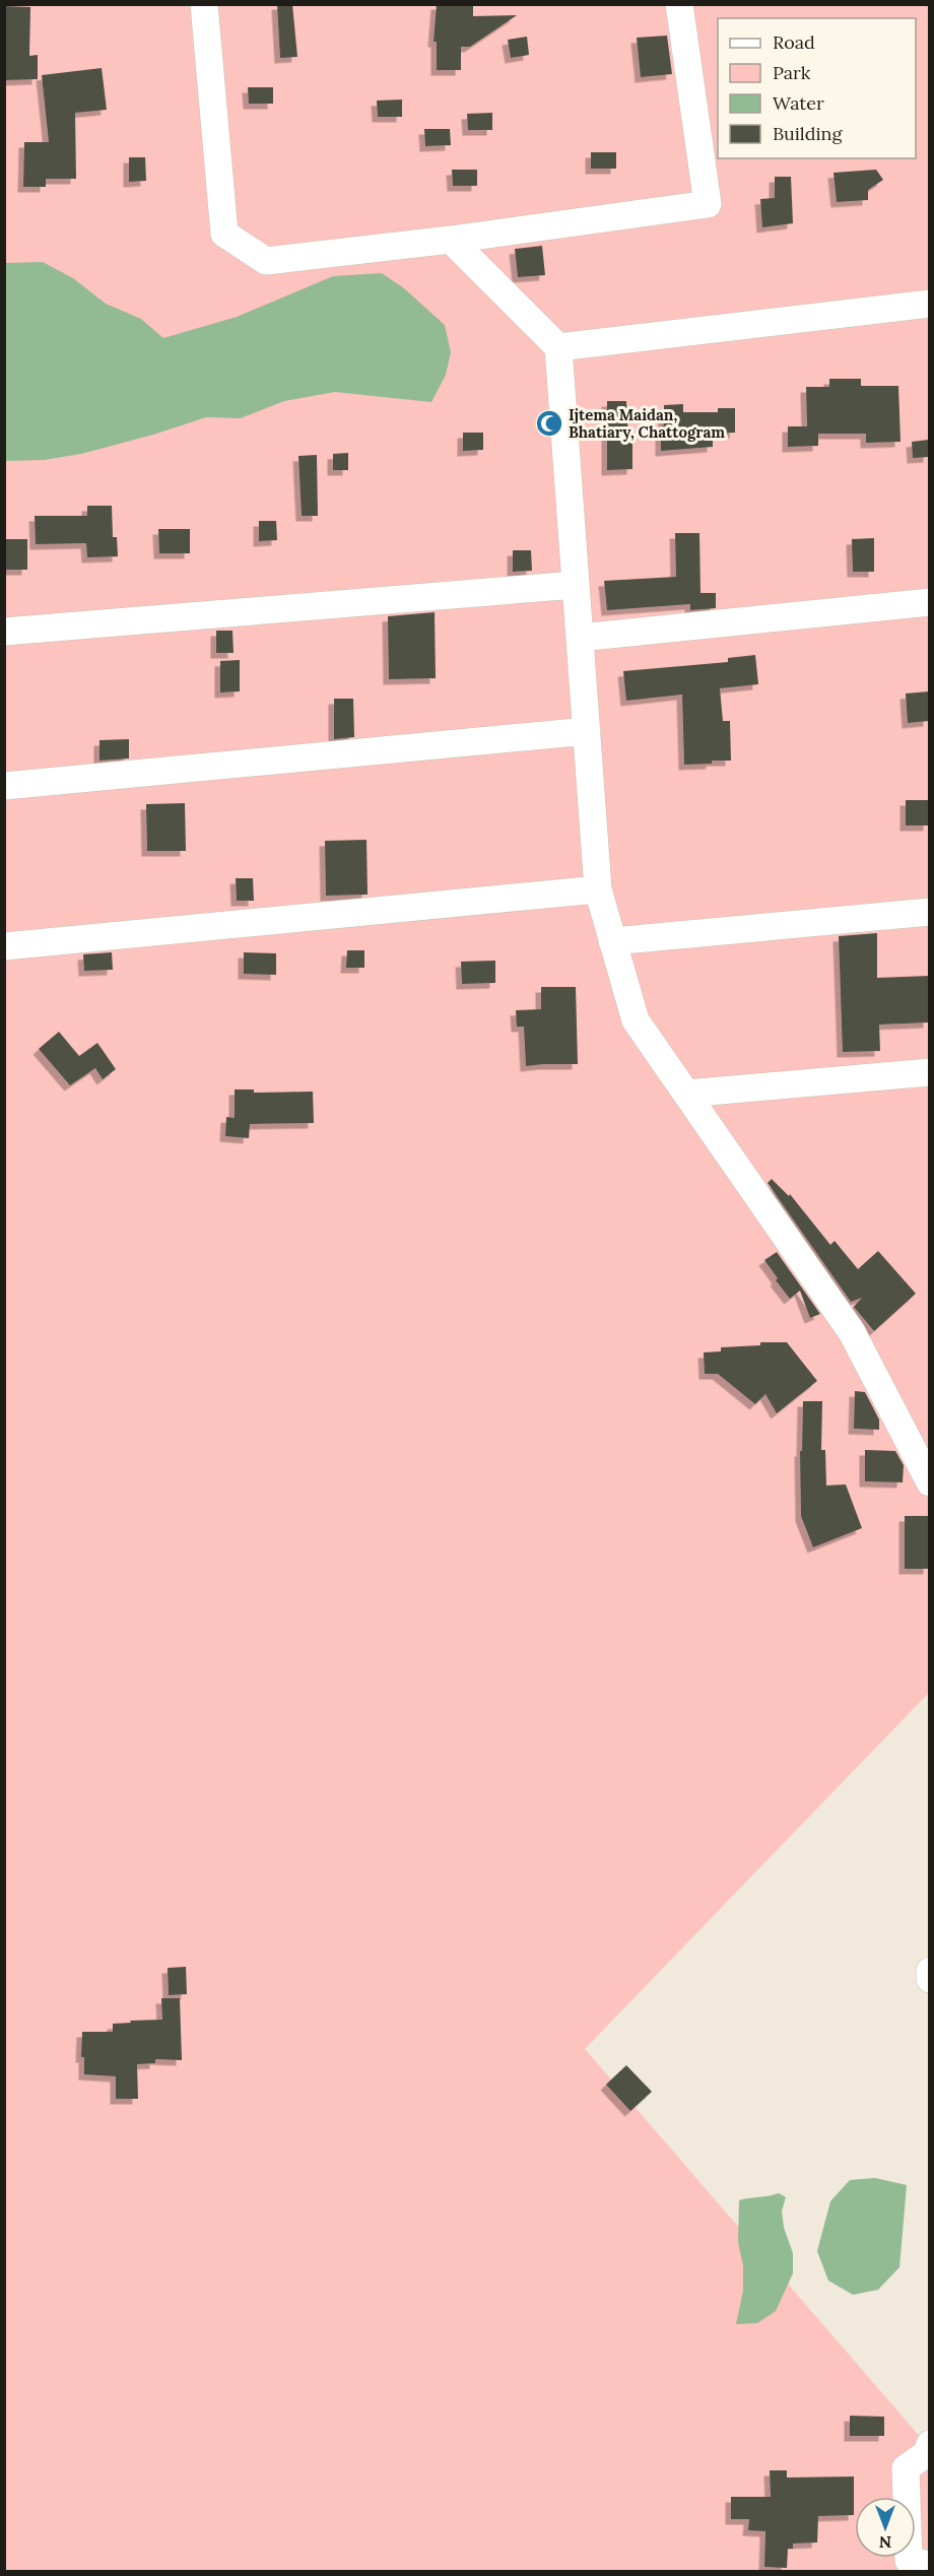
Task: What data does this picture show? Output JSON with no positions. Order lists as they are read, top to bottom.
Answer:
{
  "places": {
    "mosque": ["Ijtema Maidan, Bhatiary, Chattogram"]
  },
  "legend": [
    "Road",
    "Park",
    "Water",
    "Building"
  ],
  "north": "bottom"
}
